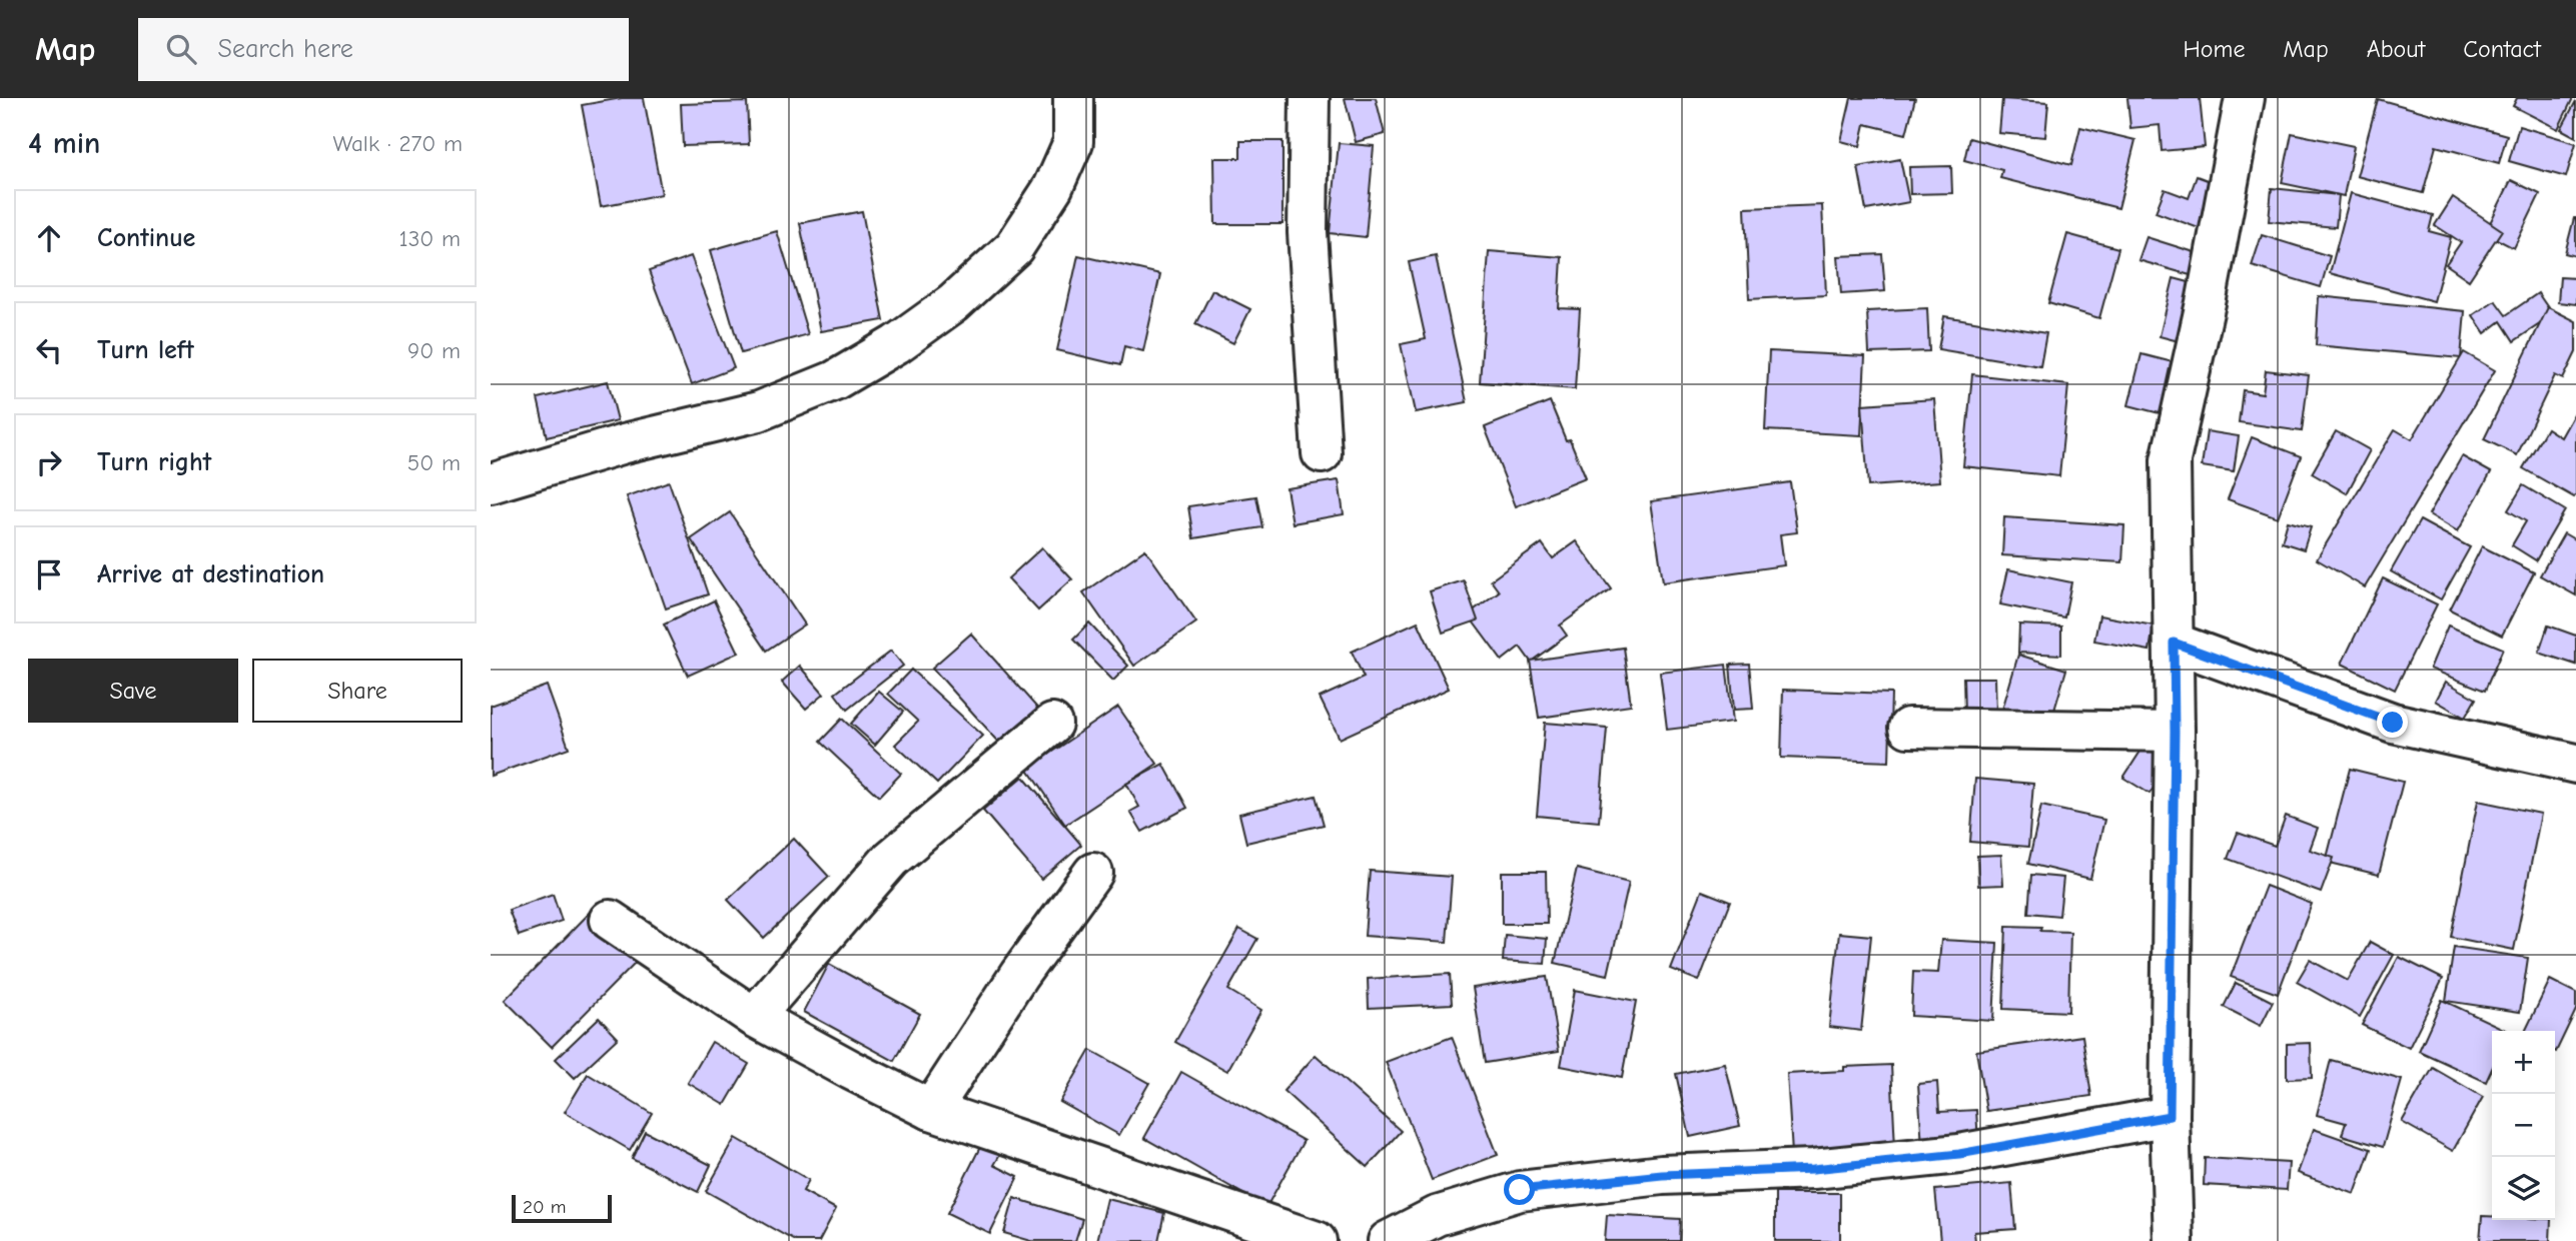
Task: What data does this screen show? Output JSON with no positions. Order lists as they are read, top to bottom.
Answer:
{
  "scale_bar": "20 m",
  "page": {
    "header": "Map",
    "search": "Search here",
    "nav": [
      "Home",
      "Map",
      "About",
      "Contact"
    ],
    "heading": ["4 min", "Walk · 270 m"],
    "list": [
      ["Continue", "130 m"],
      ["Turn left", "90 m"],
      ["Turn right", "50 m"],
      "Arrive at destination"
    ],
    "buttons": ["Save", "Share"],
    "map_buttons": ["+", "−"],
    "scale": "20 m"
  }
}
